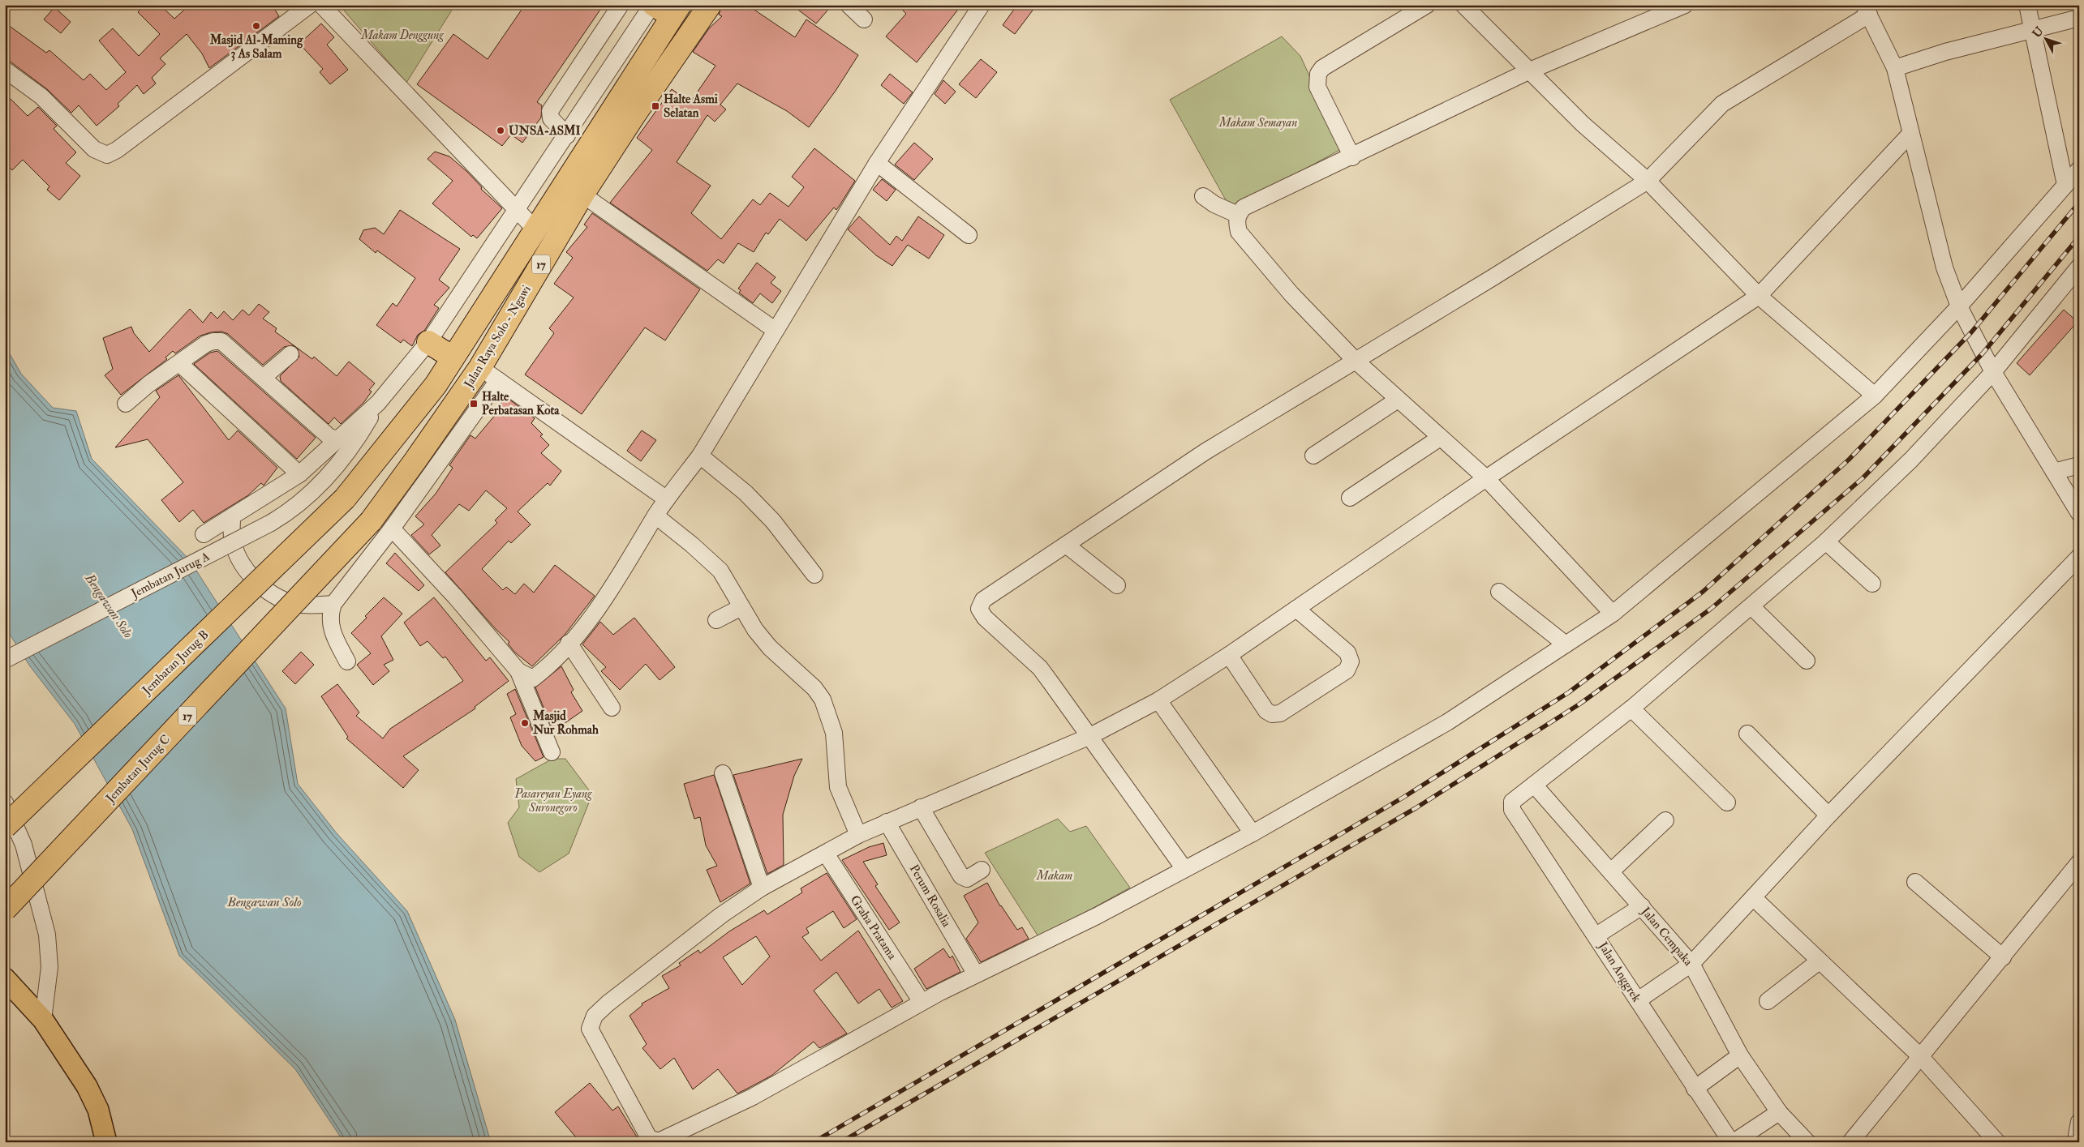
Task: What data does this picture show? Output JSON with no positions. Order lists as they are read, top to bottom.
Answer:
{
  "streets": {
    "highway": [
      "17",
      "Jalan Raya Solo - Ngawi",
      "Jembatan Jurug B",
      "Jembatan Jurug C"
    ],
    "street": [
      "Jembatan Jurug A",
      "Perum Rosalia",
      "Graha Pratama",
      "Jalan Cempaka",
      "Jalan Anggrek"
    ]
  },
  "crossings": [
    ["Jalan Raya Solo - Ngawi", "Jembatan Jurug B"],
    ["Jalan Raya Solo - Ngawi", "Jembatan Jurug C"],
    ["Jalan Cempaka", "Jalan Anggrek"]
  ],
  "water": ["Bengawan Solo"],
  "parks": [
    "Makam Denggung",
    "Makam Semayan",
    "Pasareyan Eyang Suronegoro",
    "Makam"
  ],
  "places": {
    "other": ["Masjid Al-Maming 3 As Salam", "UNSA-ASMI", "Masjid Nur Rohmah"],
    "transit": ["Halte Asmi Selatan", "Halte Perbatasan Kota"]
  },
  "north": "top left"
}
